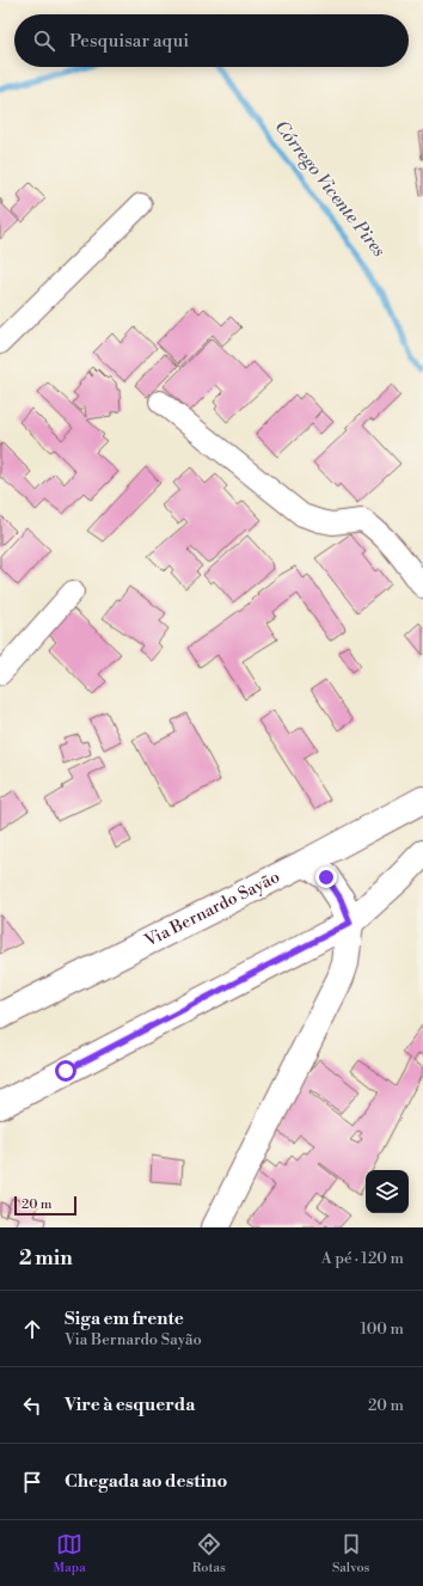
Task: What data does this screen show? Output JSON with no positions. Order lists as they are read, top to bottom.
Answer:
{
  "streets": {
    "main road": ["Via Bernardo Sayão"]
  },
  "water": ["Córrego Vicente Pires"],
  "scale_bar": "20 m",
  "page": {
    "search": "Pesquisar aqui",
    "scale": "20 m",
    "heading": ["2 min", "A pé · 120 m"],
    "list": [
      ["Siga em frente", "Via Bernardo Sayão", "100 m"],
      ["Vire à esquerda", "20 m"],
      "Chegada ao destino"
    ],
    "nav": ["Mapa", "Rotas", "Salvos"]
  }
}
